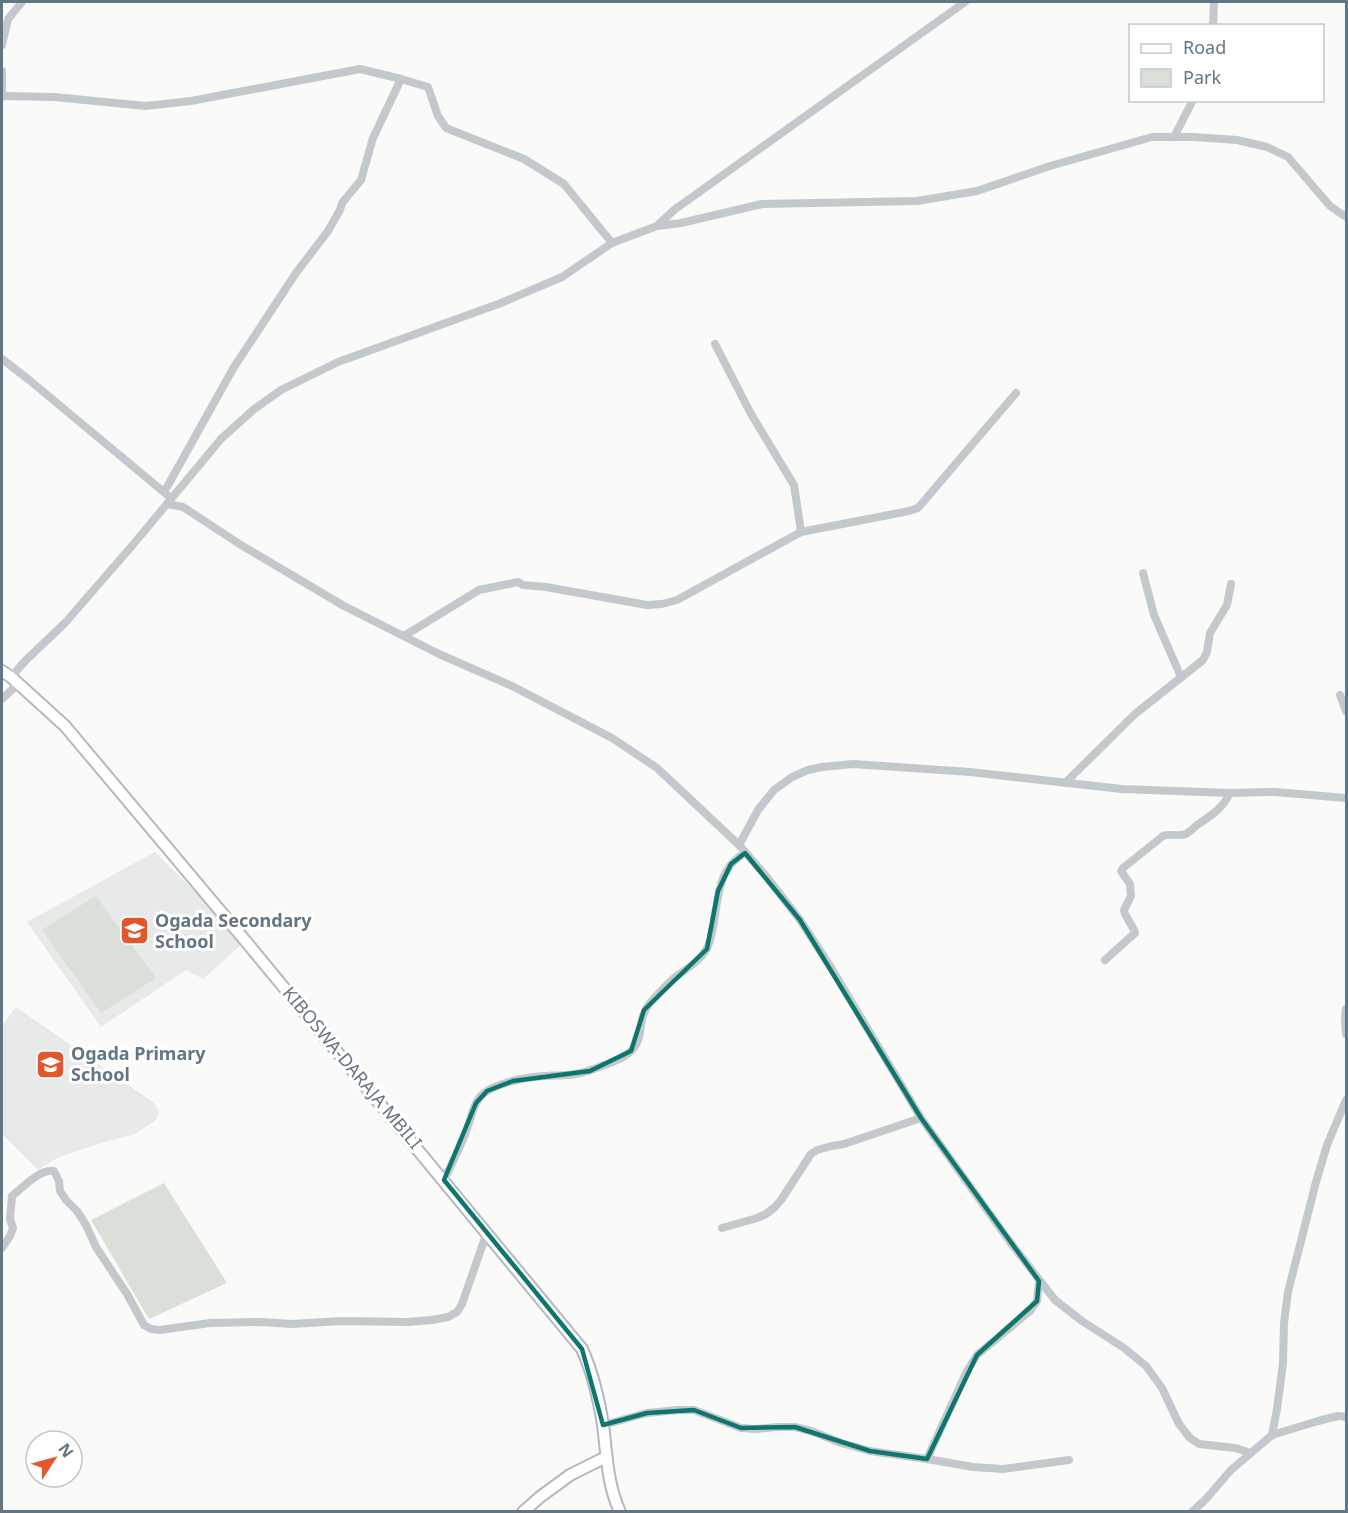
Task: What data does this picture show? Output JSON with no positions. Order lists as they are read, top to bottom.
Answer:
{
  "streets": {
    "main road": ["KIBOSWA-DARAJA MBILI"]
  },
  "places": {
    "school or university": ["Ogada Secondary School", "Ogada Primary School"]
  },
  "legend": ["Road", "Park"],
  "north": "top right"
}
